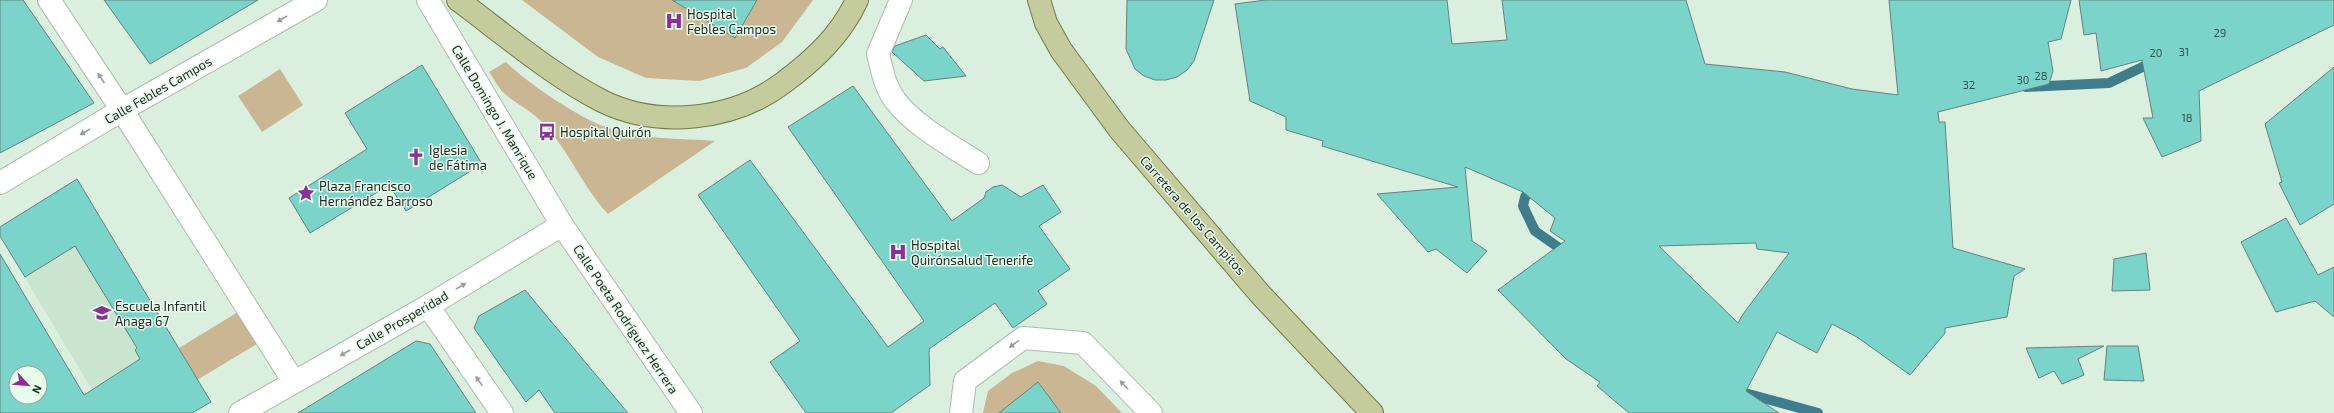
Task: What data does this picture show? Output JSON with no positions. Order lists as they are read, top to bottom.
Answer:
{
  "streets": {
    "main road": ["Carretera de los Campitos"],
    "street": [
      "Calle Febles Campos",
      "Calle Domingo J. Manrique",
      "Calle Poeta Rodríguez Herrera",
      "Calle Prosperidad"
    ]
  },
  "crossings": [
    ["Calle Domingo J. Manrique", "Calle Poeta Rodríguez Herrera"],
    ["Calle Domingo J. Manrique", "Calle Prosperidad"],
    ["Calle Poeta Rodríguez Herrera", "Calle Prosperidad"]
  ],
  "one_way": ["Calle Febles Campos"],
  "places": {
    "hospital": ["Hospital Febles Campos", "Hospital Quirónsalud Tenerife"],
    "bus stop": ["Hospital Quirón"],
    "church": ["Iglesia de Fátima"],
    "place": ["Plaza Francisco Hernández Barroso"],
    "school or university": ["Escuela Infantil Anaga 67"]
  },
  "house_numbers": [
    "29",
    "31",
    "20",
    "28",
    "30",
    "32",
    "18"
  ],
  "north": "bottom right"
}
